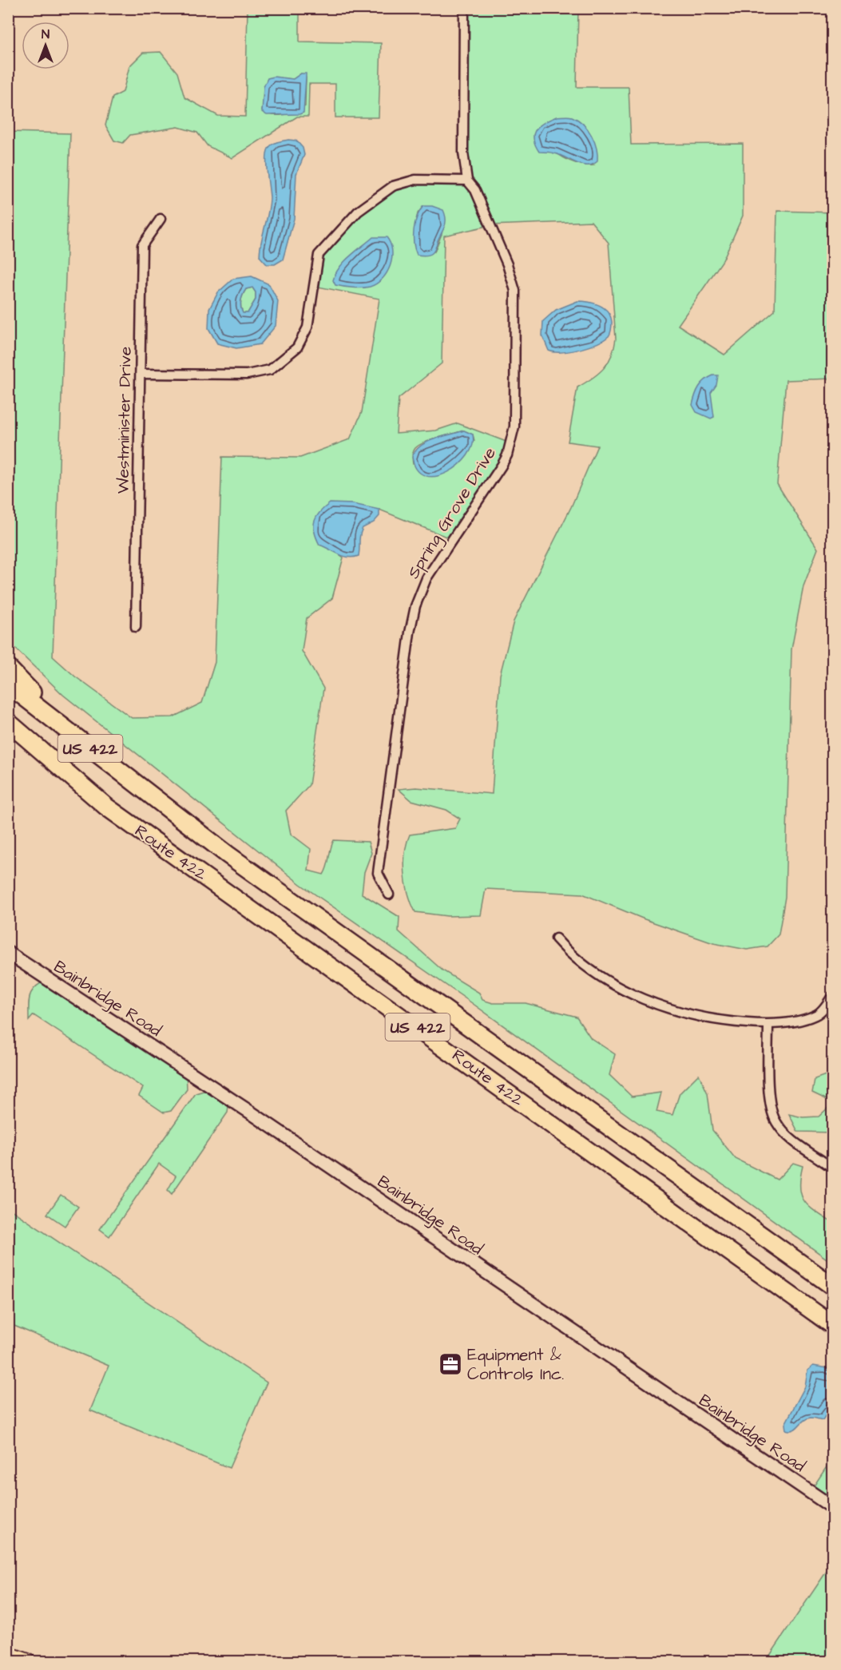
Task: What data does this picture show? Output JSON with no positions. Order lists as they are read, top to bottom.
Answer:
{
  "streets": {
    "highway": ["US 422", "Route 422"],
    "street": ["Westminister Drive", "Spring Grove Drive", "Bainbridge Road"]
  },
  "places": {
    "office": ["Equipment & Controls Inc."]
  },
  "north": "top"
}
